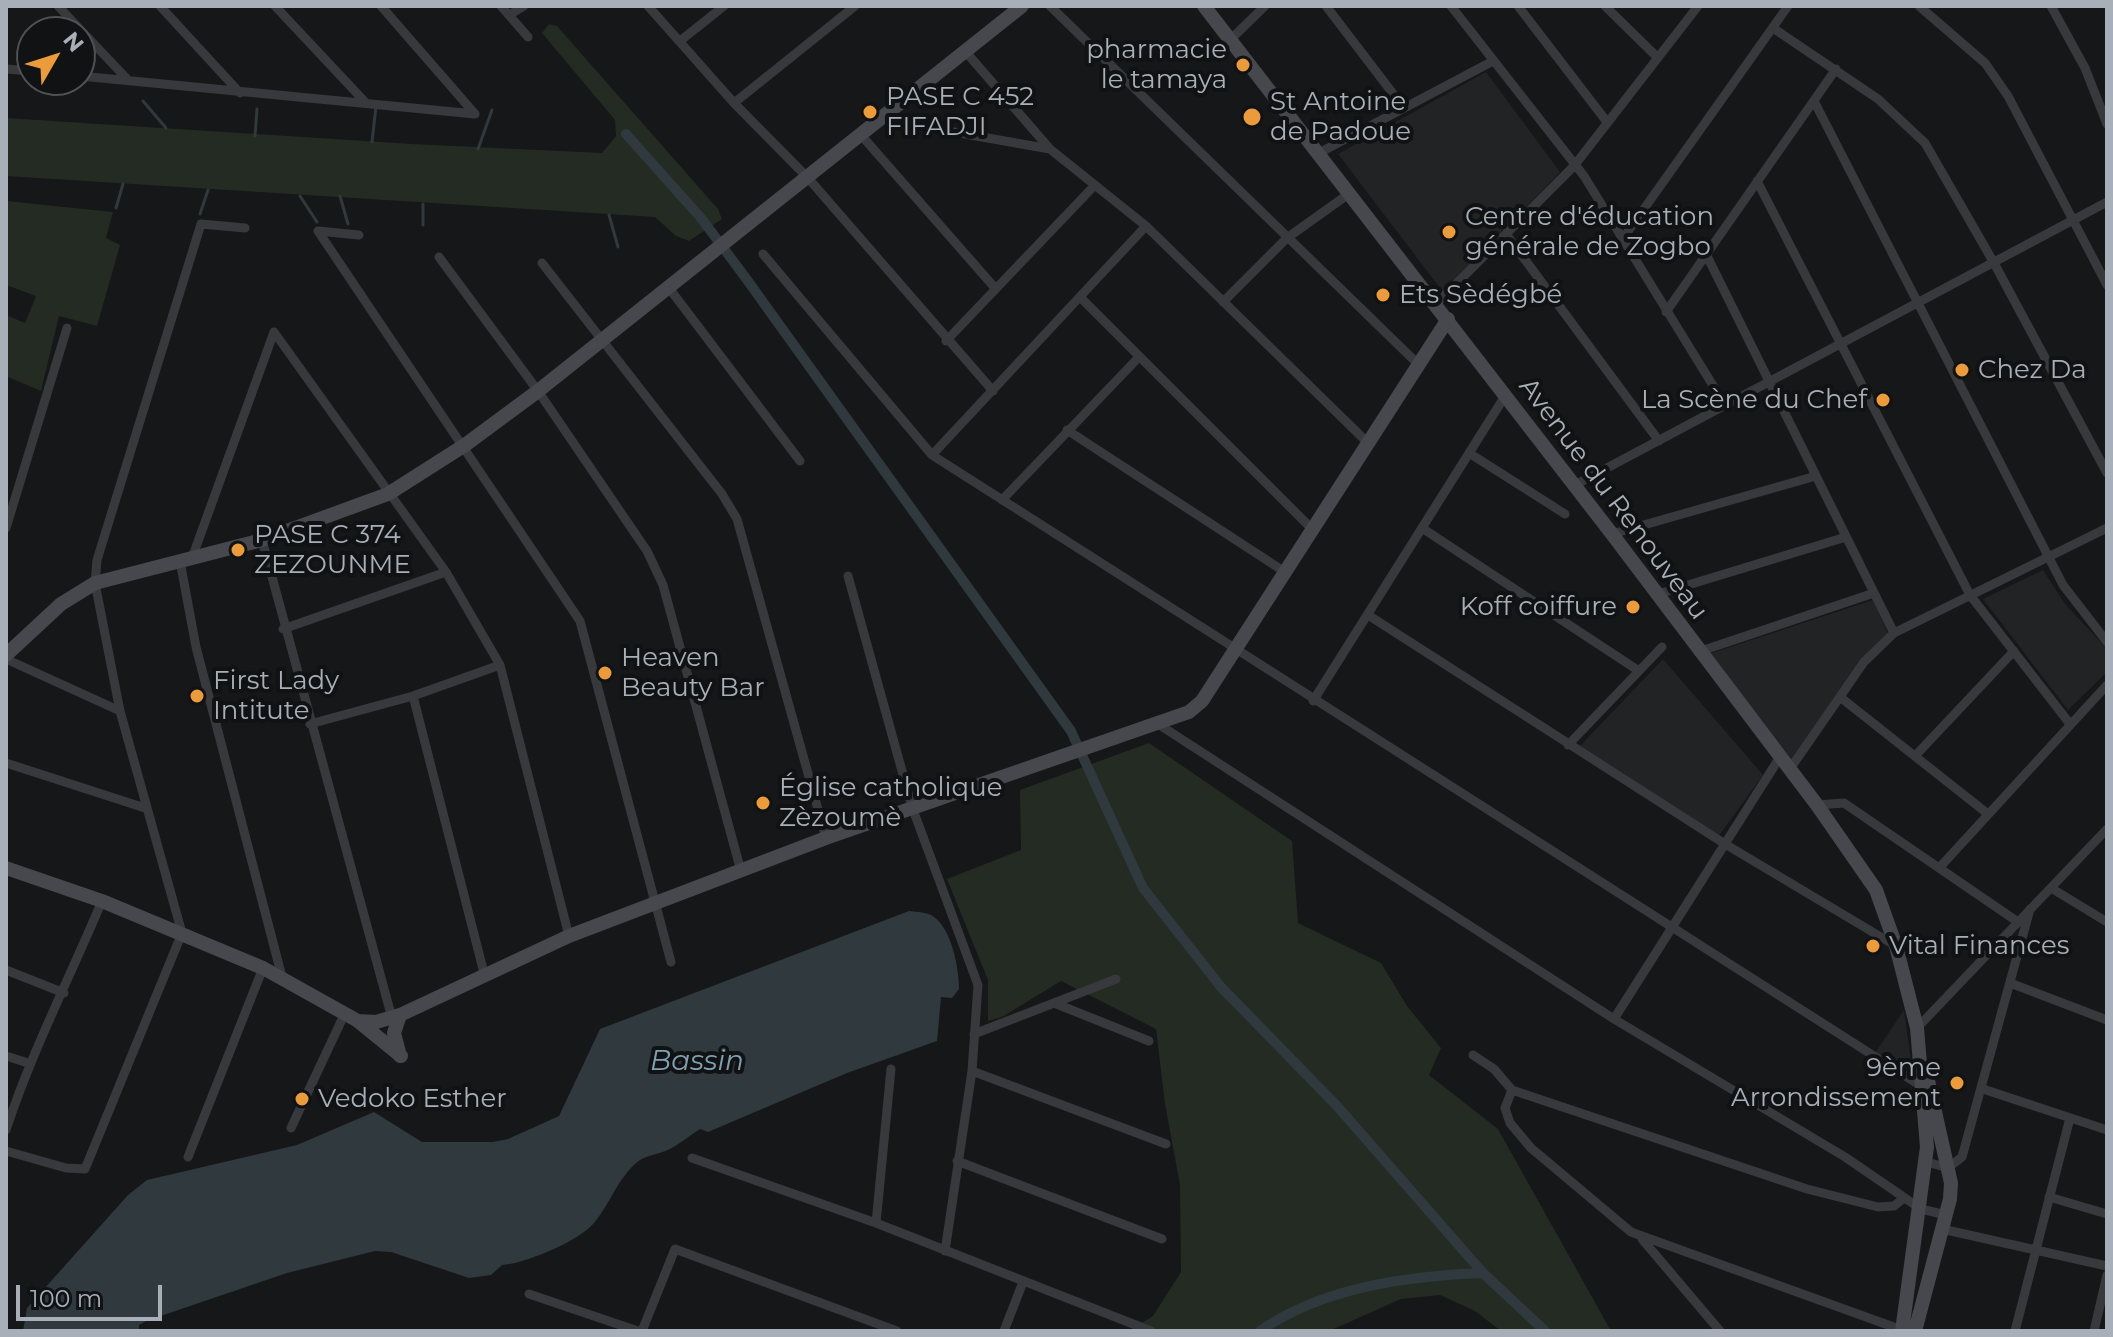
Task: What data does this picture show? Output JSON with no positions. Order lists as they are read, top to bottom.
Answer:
{
  "streets": {
    "street": ["Avenue du Renouveau"]
  },
  "water": ["Bassin"],
  "places": [
    "pharmacie le tamaya",
    "PASE C 452 FIFADJI",
    "St Antoine de Padoue",
    "Centre d'éducation générale de Zogbo",
    "Ets Sèdégbé",
    "Chez Da",
    "La Scène du Chef",
    "PASE C 374 ZEZOUNME",
    "Koff coiffure",
    "Heaven Beauty Bar",
    "First Lady Intitute",
    "Église catholique Zèzoumè",
    "Vital Finances",
    "9ème Arrondissement",
    "Vedoko Esther"
  ],
  "scale_bar": "100 m",
  "north": "top right"
}
